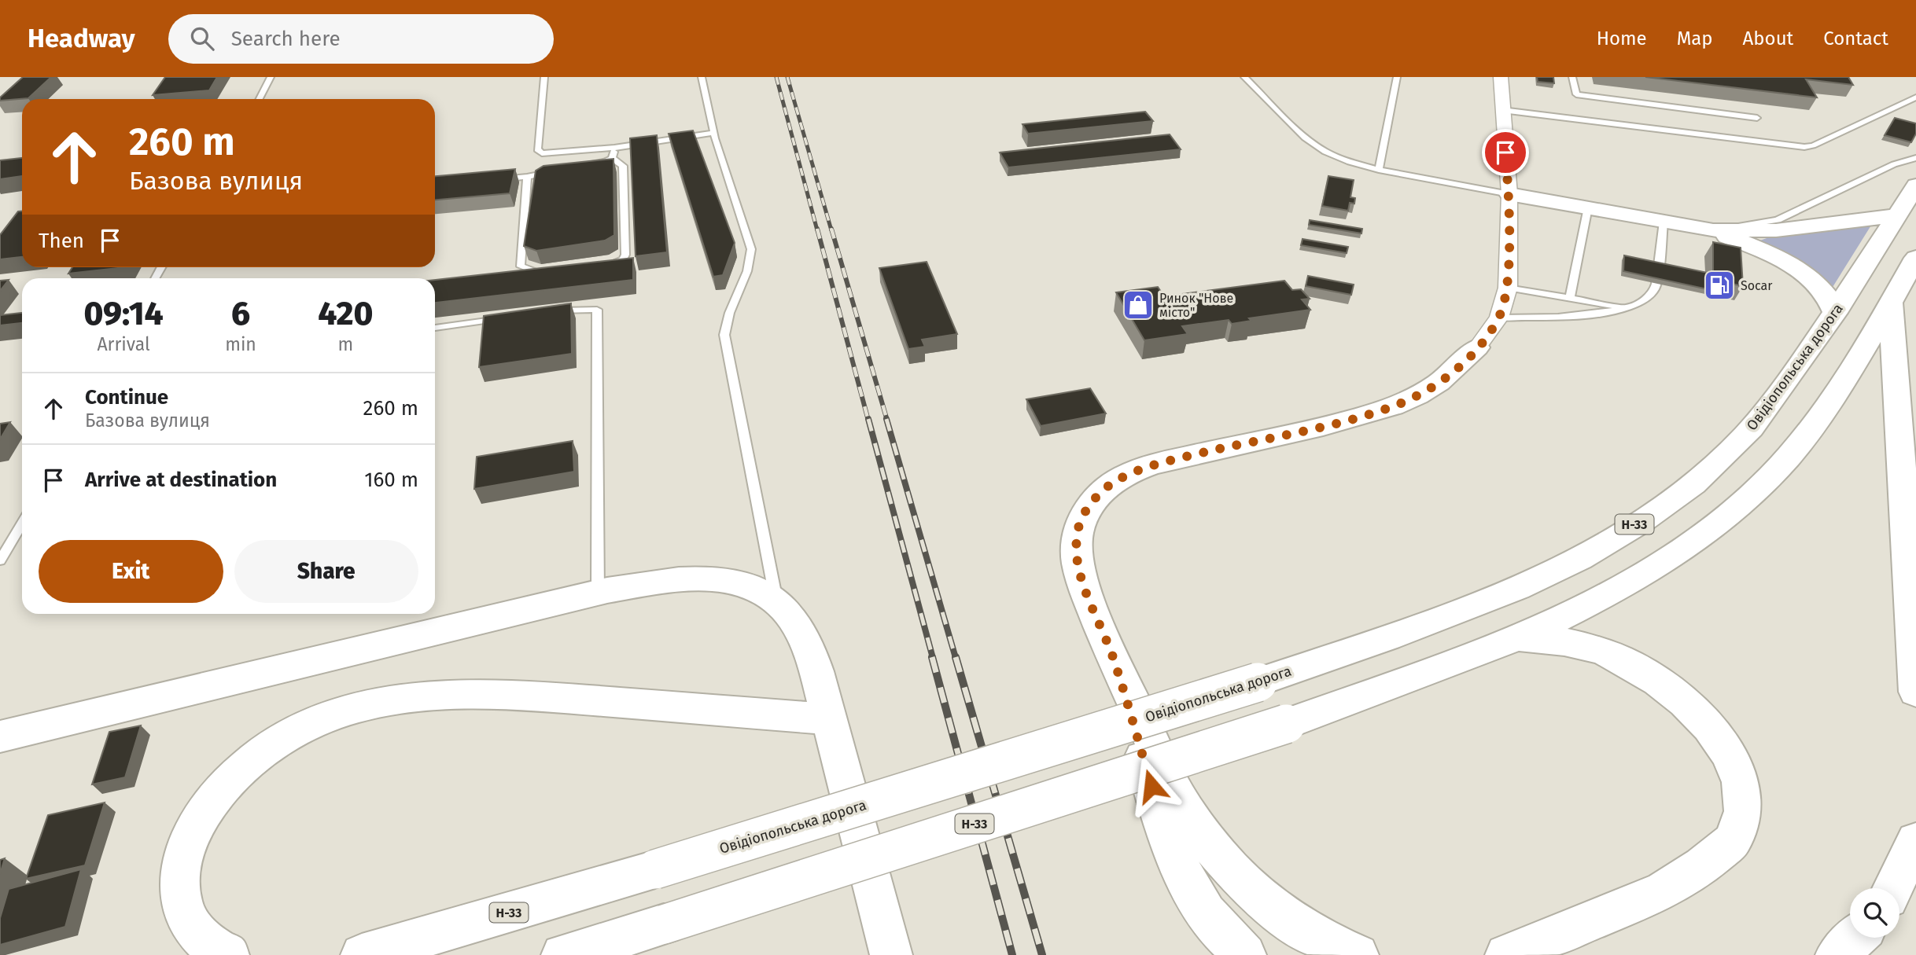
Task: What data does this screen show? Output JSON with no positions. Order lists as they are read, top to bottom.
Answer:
{
  "streets": {
    "main road": ["Овідіопольська дорога", "Н-33"]
  },
  "places": {
    "fuel station": ["Socar"],
    "shop": ["Ринок \"Нове місто\""]
  },
  "page": {
    "header": "Headway",
    "search": "Search here",
    "nav": [
      "Home",
      "Map",
      "About",
      "Contact"
    ],
    "turn": ["260 m", "Базова вулиця"],
    "then": "Then",
    "eta": [
      "09:14",
      "Arrival",
      "6",
      "min",
      "420",
      "m"
    ],
    "list": [
      {
        "name": "Continue",
        "note": "Базова вулиця",
        "value": "260 m"
      },
      {
        "name": "Arrive at destination",
        "value": "160 m"
      }
    ],
    "buttons": ["Exit", "Share"]
  }
}
